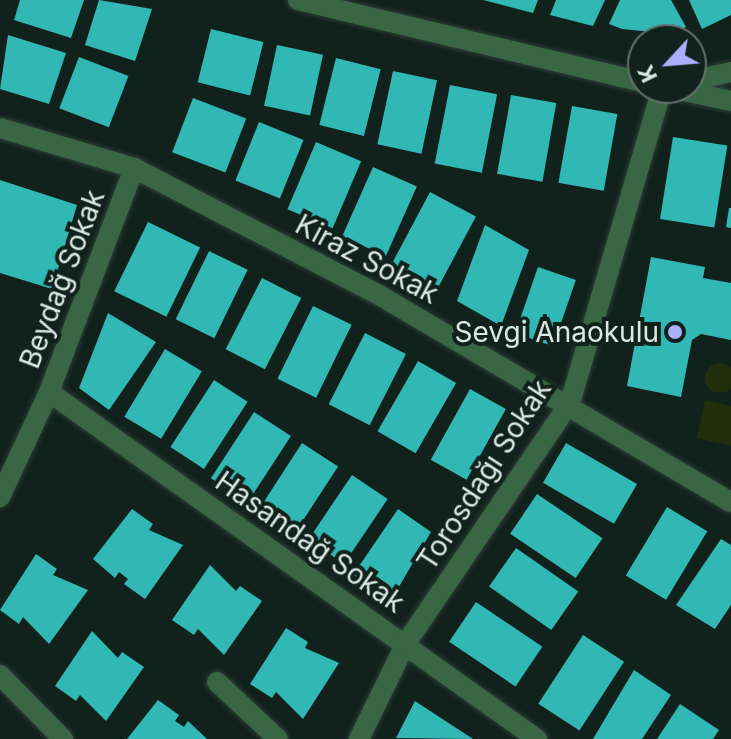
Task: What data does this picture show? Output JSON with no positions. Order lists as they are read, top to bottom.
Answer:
{
  "streets": {
    "street": [
      "Kiraz Sokak",
      "Beydağ Sokak",
      "Torosdağı Sokak",
      "Hasandağ Sokak"
    ]
  },
  "crossings": [
    ["Kiraz Sokak", "Beydağ Sokak"],
    ["Kiraz Sokak", "Torosdağı Sokak"],
    ["Beydağ Sokak", "Hasandağ Sokak"],
    ["Torosdağı Sokak", "Hasandağ Sokak"]
  ],
  "places": ["Sevgi Anaokulu"],
  "north": "bottom left"
}
